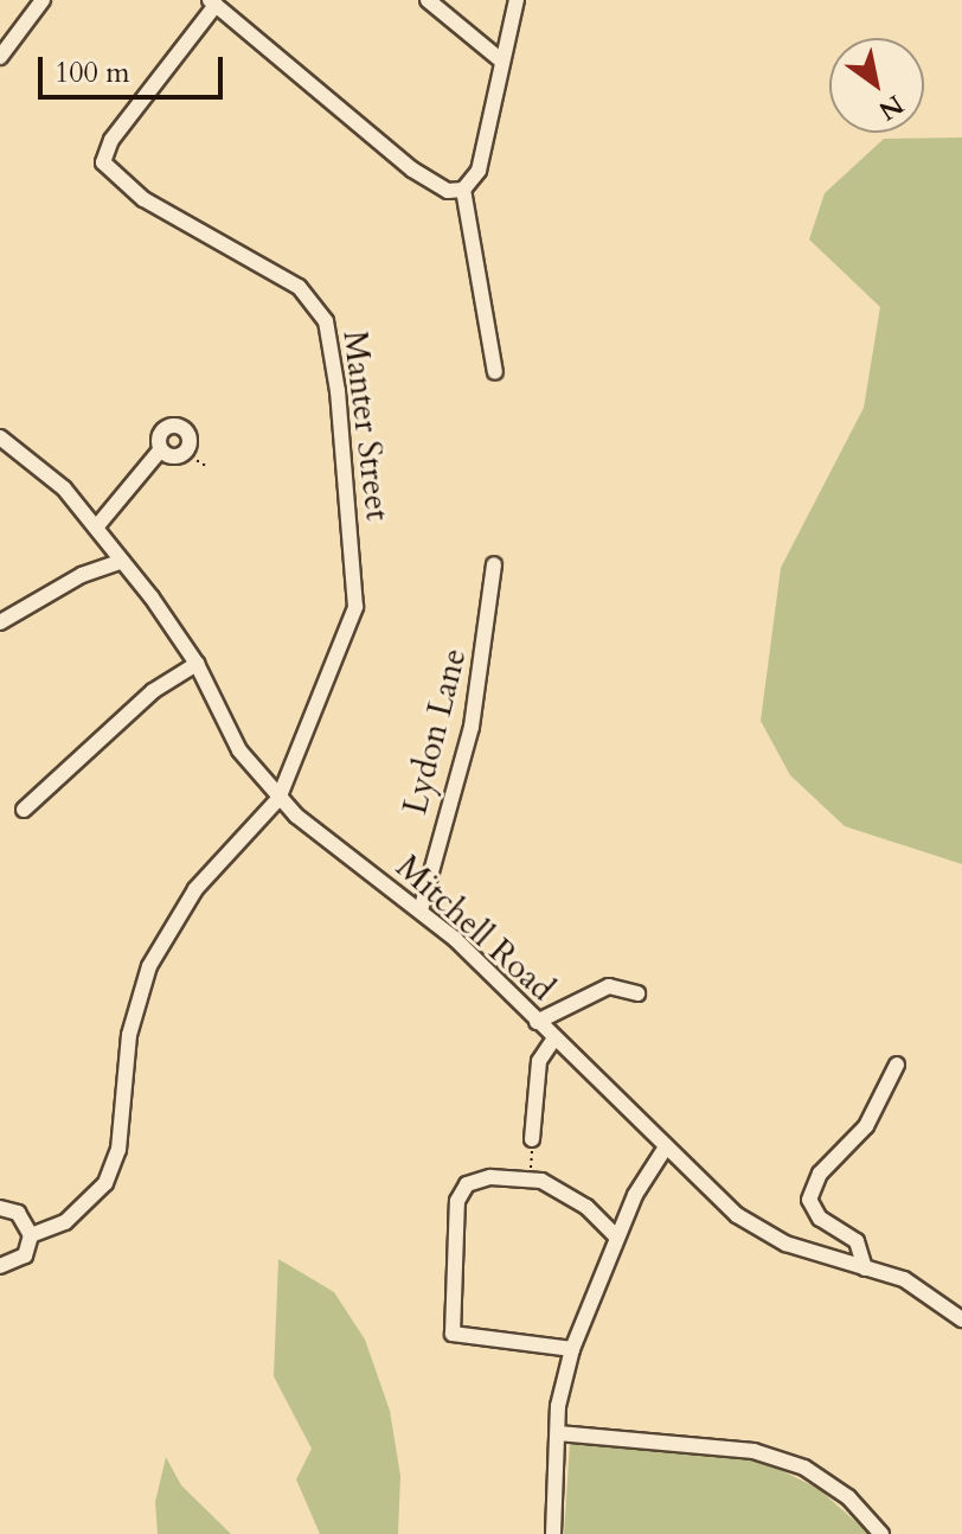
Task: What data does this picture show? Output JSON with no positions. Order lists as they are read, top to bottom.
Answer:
{
  "streets": {
    "street": ["Manter Street", "Lydon Lane", "Mitchell Road"]
  },
  "crossings": [
    ["Manter Street", "Mitchell Road"],
    ["Lydon Lane", "Mitchell Road"]
  ],
  "scale_bar": "100 m",
  "north": "bottom right"
}
